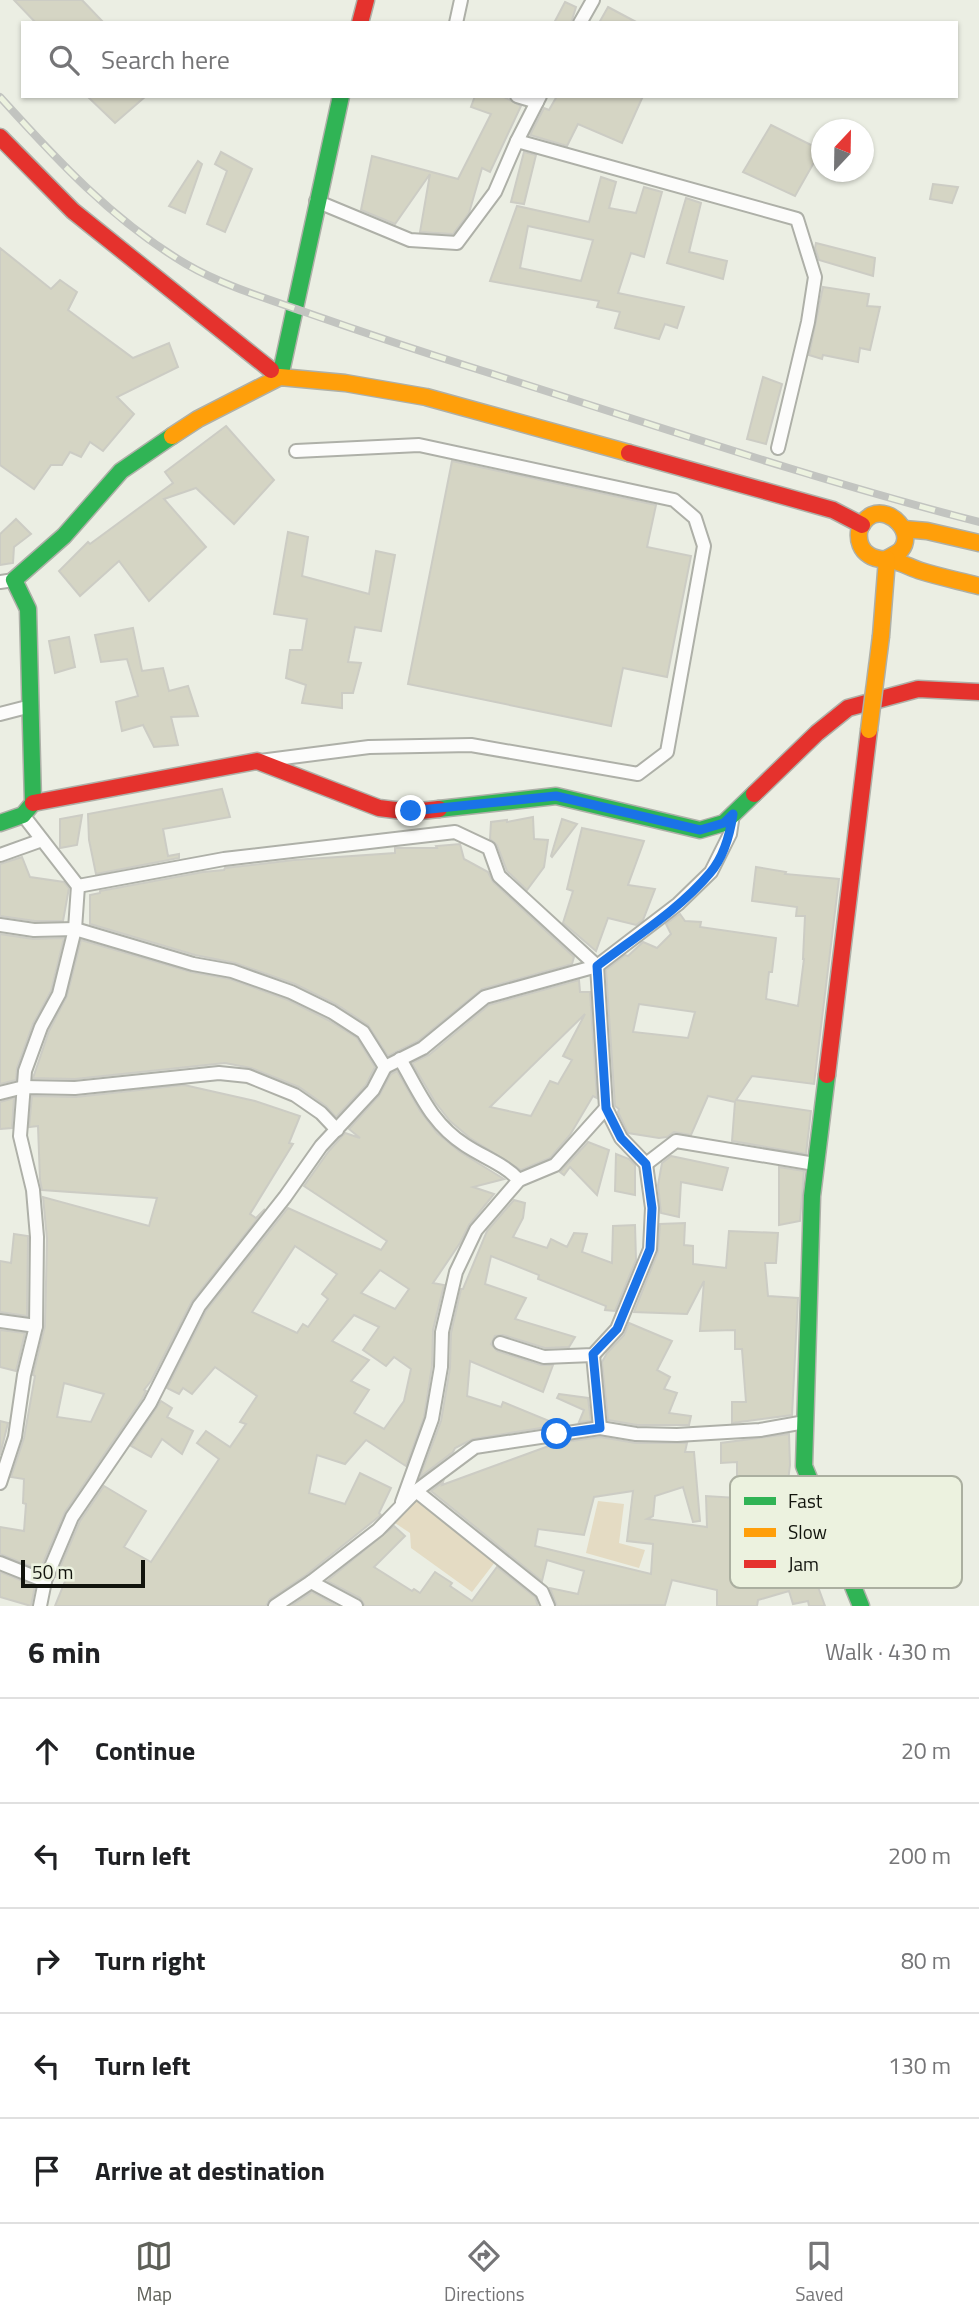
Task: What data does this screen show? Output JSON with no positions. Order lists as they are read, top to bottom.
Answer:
{
  "legend": ["Fast", "Slow", "Jam"],
  "scale_bar": "50 m",
  "north": "top",
  "page": {
    "search": "Search here",
    "scale": "50 m",
    "heading": ["6 min", "Walk · 430 m"],
    "list": [
      ["Continue", "20 m"],
      ["Turn left", "200 m"],
      ["Turn right", "80 m"],
      ["Turn left", "130 m"],
      "Arrive at destination"
    ],
    "nav": ["Map", "Directions", "Saved"]
  }
}
